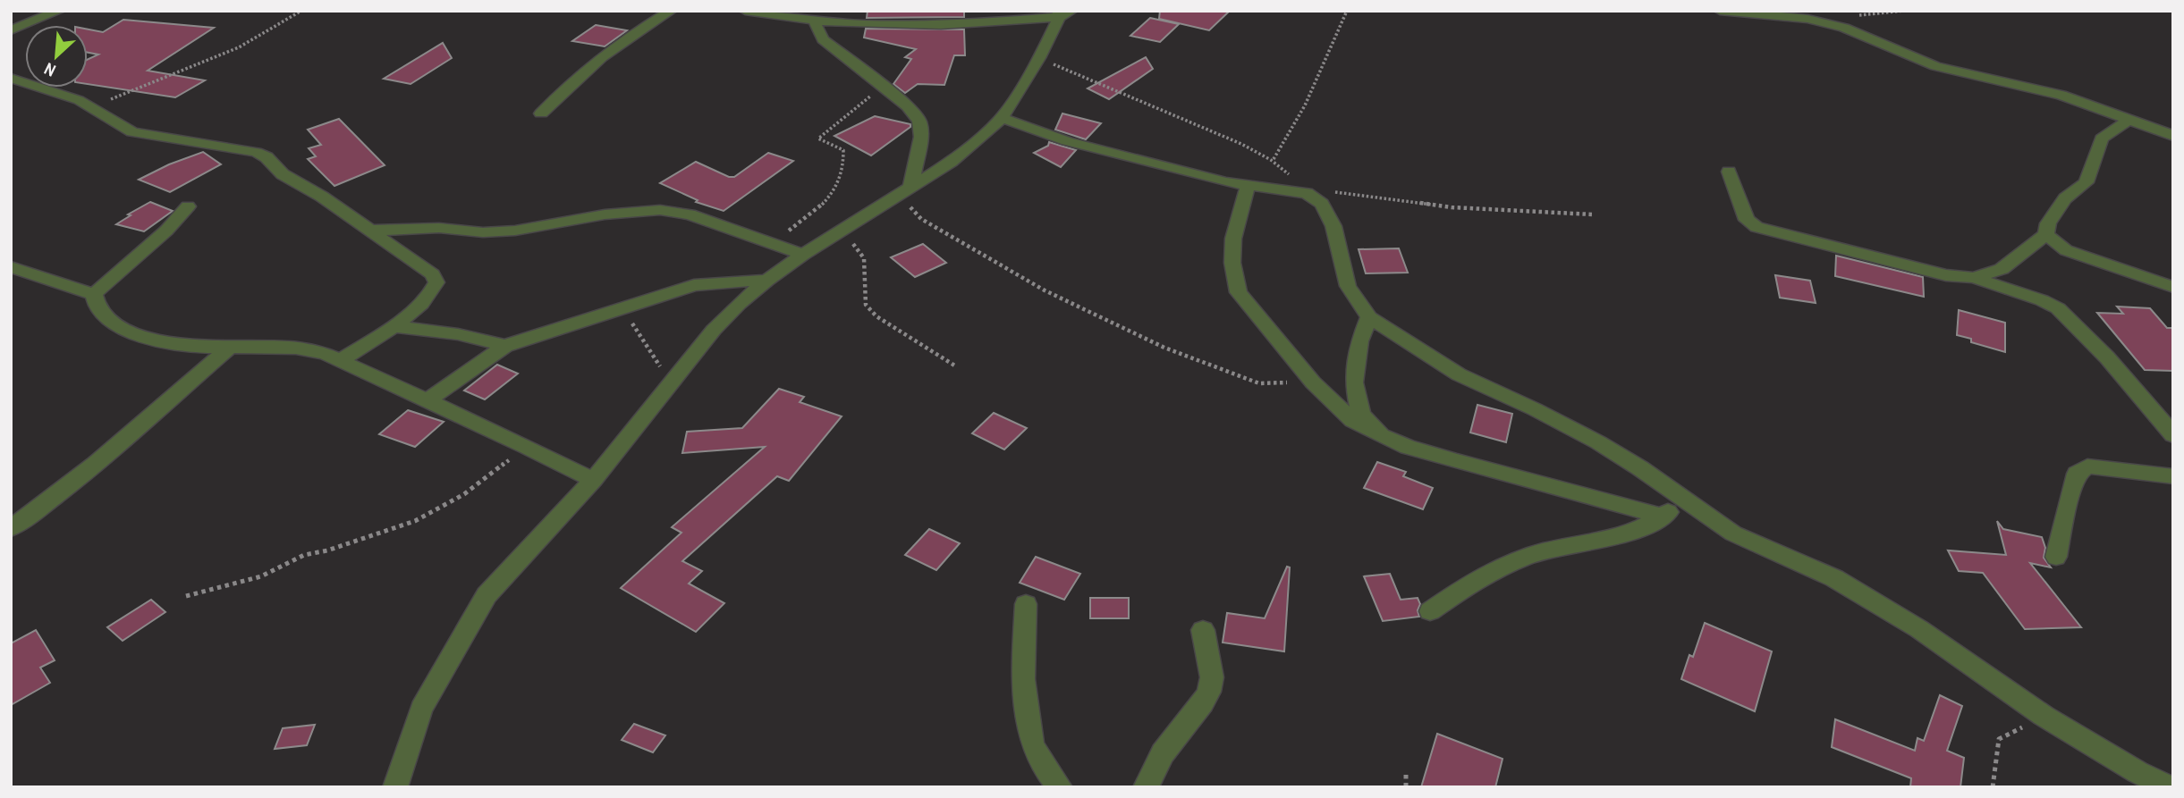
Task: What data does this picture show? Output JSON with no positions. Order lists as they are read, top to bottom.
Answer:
{
  "north": "bottom left"
}
